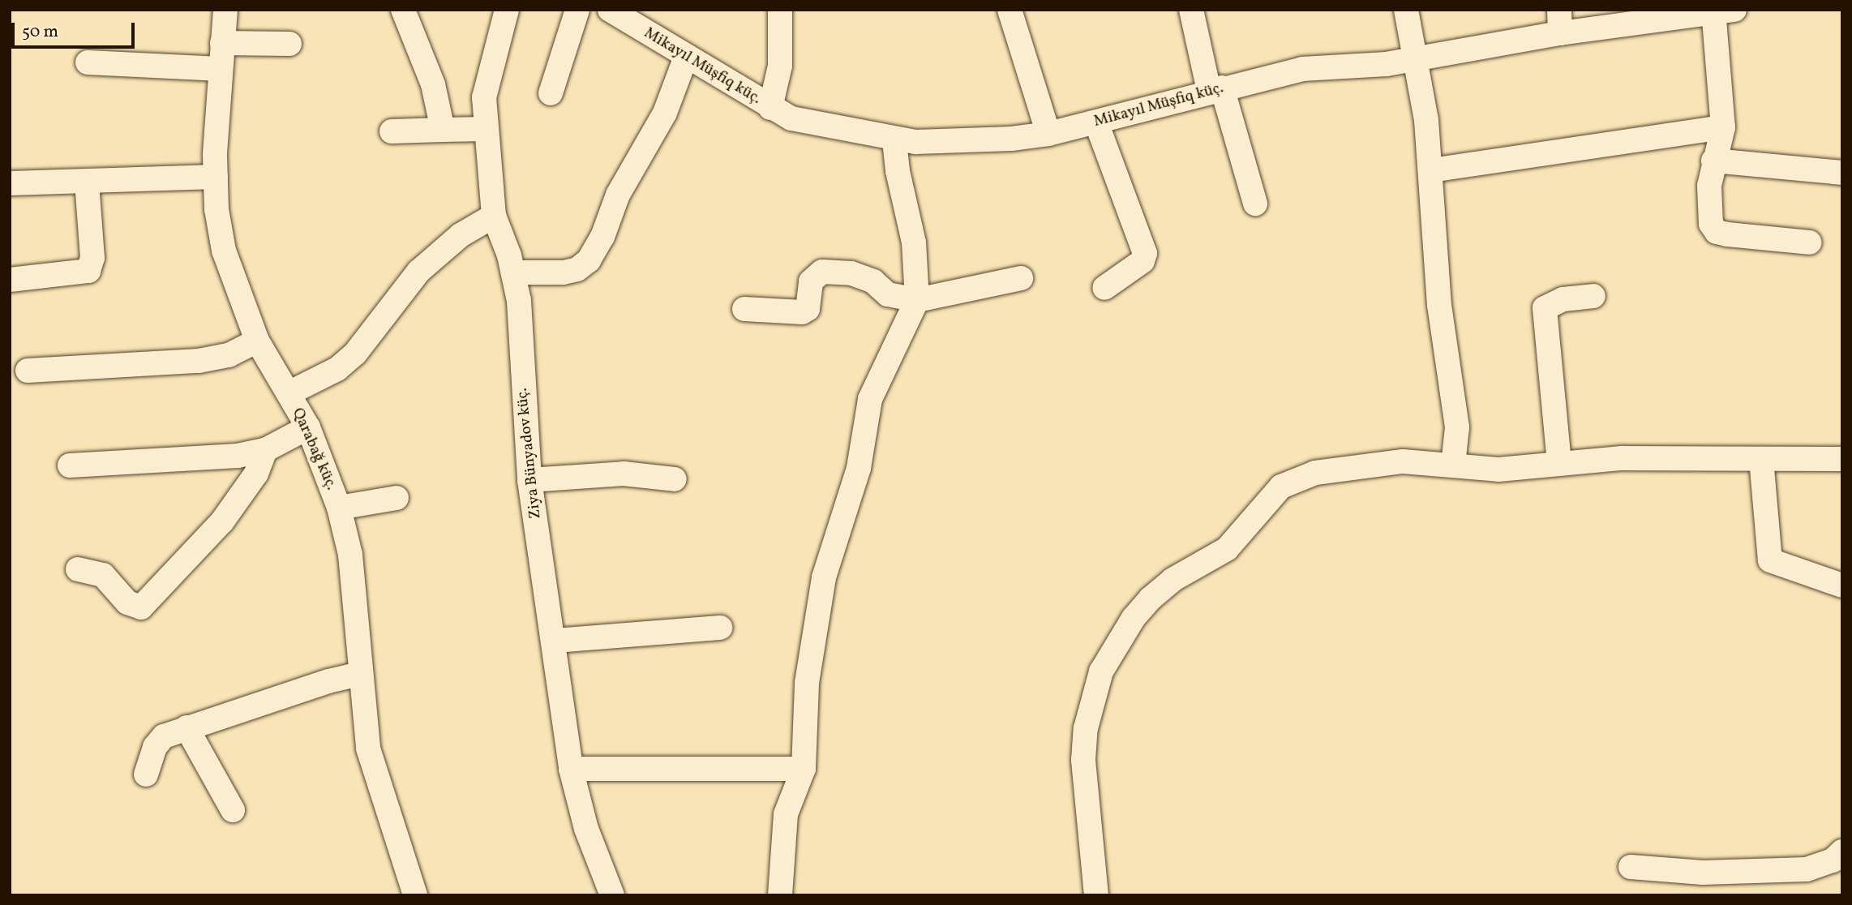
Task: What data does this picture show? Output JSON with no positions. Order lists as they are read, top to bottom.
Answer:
{
  "streets": {
    "street": ["Mikayıl Müşfiq küç.", "Qarabağ küç.", "Ziya Bünyadov küç."]
  },
  "scale_bar": "50 m"
}
